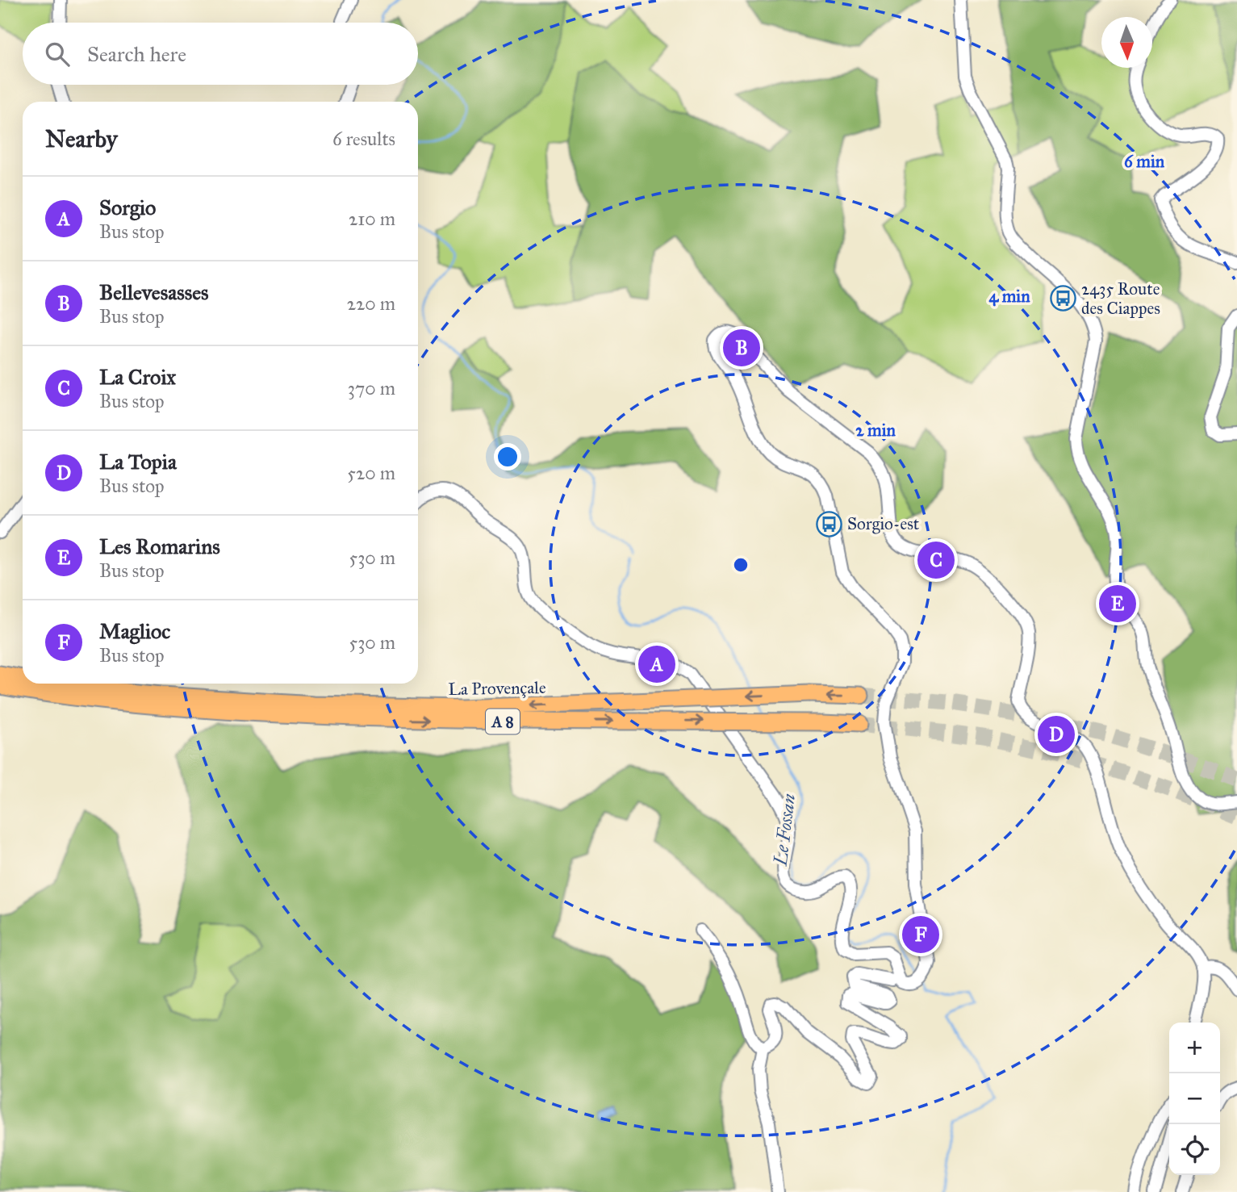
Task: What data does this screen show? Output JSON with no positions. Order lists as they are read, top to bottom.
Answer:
{
  "streets": {
    "highway": ["La Provençale", "A 8"]
  },
  "water": ["Le Fossan"],
  "places": {
    "bus stop": ["2435 Route des Ciappes", "Sorgio-est"]
  },
  "north": "bottom",
  "page": {
    "search": "Search here",
    "heading": ["Nearby", "6 results"],
    "list": [
      {
        "mark": "A",
        "name": "Sorgio",
        "note": "Bus stop",
        "value": "210 m"
      },
      {
        "mark": "B",
        "name": "Bellevesasses",
        "note": "Bus stop",
        "value": "220 m"
      },
      {
        "mark": "C",
        "name": "La Croix",
        "note": "Bus stop",
        "value": "370 m"
      },
      {
        "mark": "D",
        "name": "La Topia",
        "note": "Bus stop",
        "value": "520 m"
      },
      {
        "mark": "E",
        "name": "Les Romarins",
        "note": "Bus stop",
        "value": "530 m"
      },
      {
        "mark": "F",
        "name": "Maglioc",
        "note": "Bus stop",
        "value": "530 m"
      }
    ],
    "pins": [
      "B",
      "C",
      "E",
      "A",
      "D",
      "F"
    ],
    "map_buttons": ["+", "−"]
  },
  "rings": ["6 min", "4 min", "2 min"]
}
